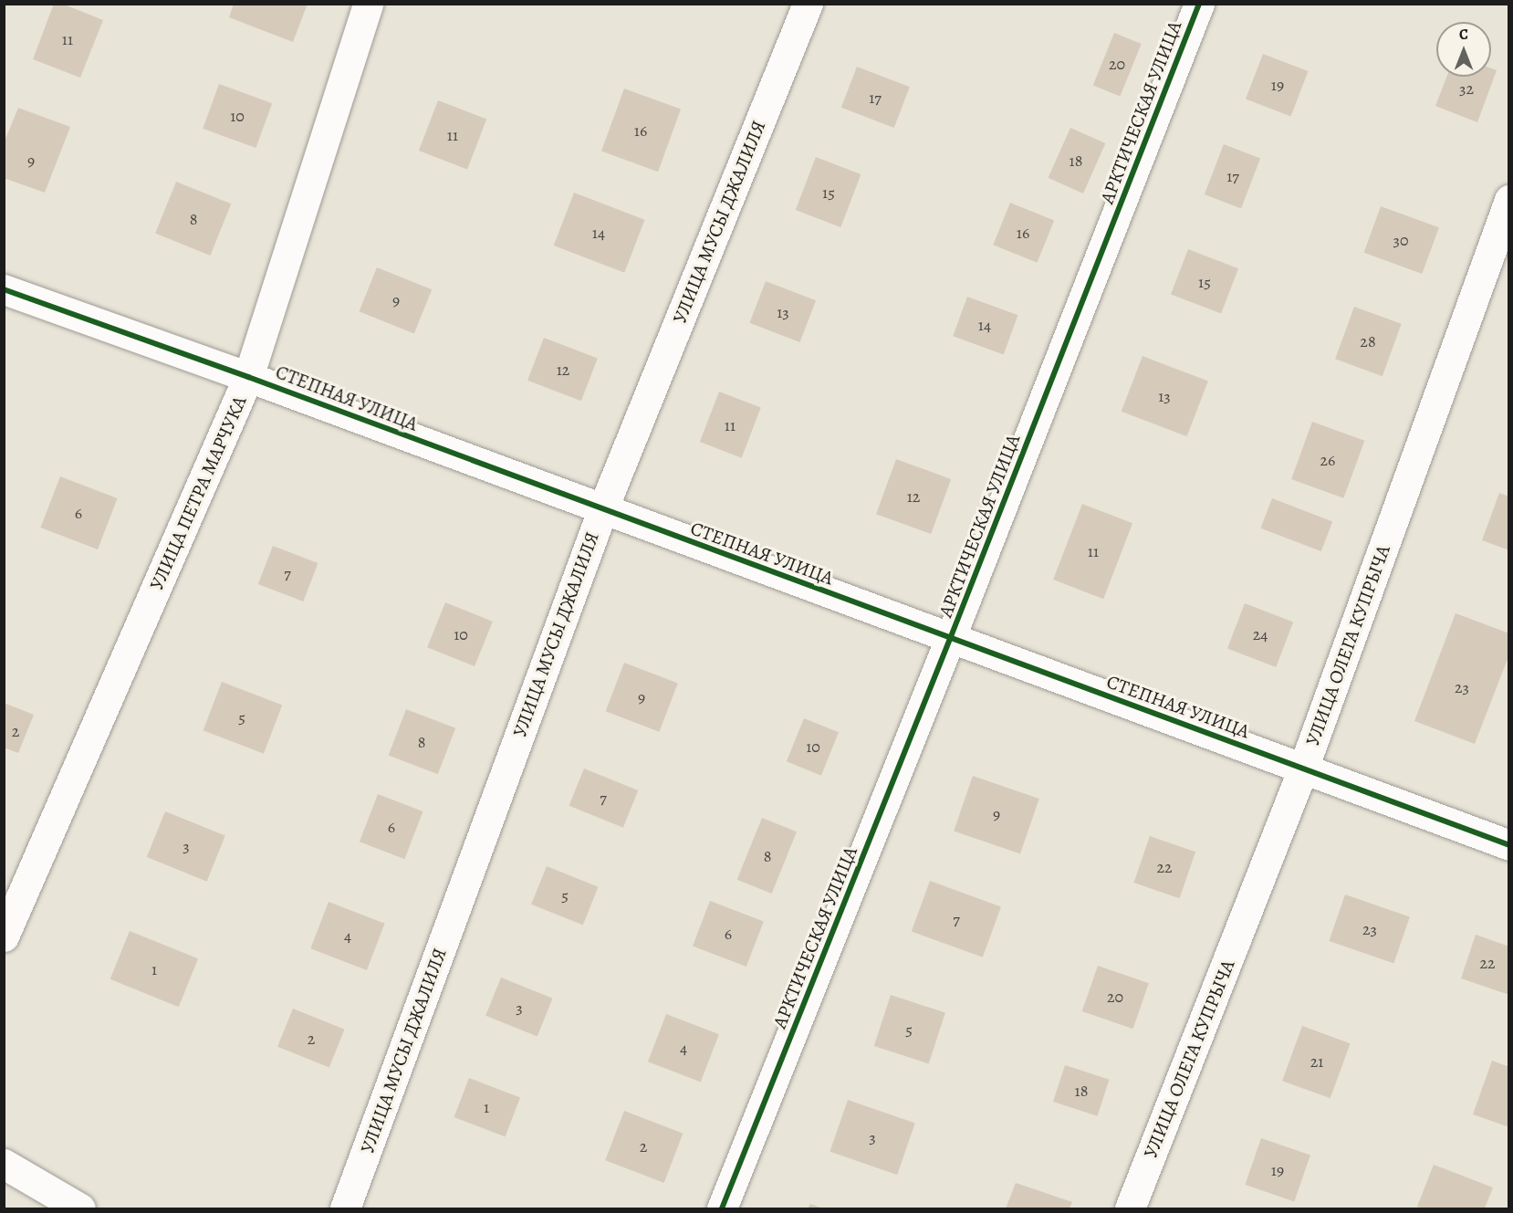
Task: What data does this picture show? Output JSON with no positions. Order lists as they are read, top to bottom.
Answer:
{
  "streets": {
    "street": [
      "АРКТИЧЕСКАЯ УЛИЦА",
      "УЛИЦА МУСЫ ДЖАЛИЛЯ",
      "СТЕПНАЯ УЛИЦА",
      "УЛИЦА ПЕТРА МАРЧУКА",
      "УЛИЦА ОЛЕГА КУПРЫЧА"
    ]
  },
  "crossings": [
    ["АРКТИЧЕСКАЯ УЛИЦА", "СТЕПНАЯ УЛИЦА"],
    ["УЛИЦА МУСЫ ДЖАЛИЛЯ", "СТЕПНАЯ УЛИЦА"],
    ["СТЕПНАЯ УЛИЦА", "УЛИЦА ПЕТРА МАРЧУКА"],
    ["СТЕПНАЯ УЛИЦА", "УЛИЦА ОЛЕГА КУПРЫЧА"]
  ],
  "house_numbers": [
    "11",
    "20",
    "19",
    "32",
    "17",
    "10",
    "16",
    "11",
    "9",
    "18",
    "17",
    "15",
    "8",
    "14",
    "16",
    "30",
    "15",
    "9",
    "13",
    "14",
    "28",
    "12",
    "13",
    "11",
    "26",
    "12",
    "6",
    "11",
    "7",
    "10",
    "24",
    "23",
    "9",
    "5",
    "2",
    "8",
    "10",
    "7",
    "9",
    "6",
    "3",
    "8",
    "22",
    "5",
    "7",
    "23",
    "6",
    "4",
    "22",
    "1",
    "20",
    "3",
    "5",
    "2",
    "4",
    "21",
    "18",
    "1",
    "3",
    "2",
    "19"
  ],
  "north": "top"
}
